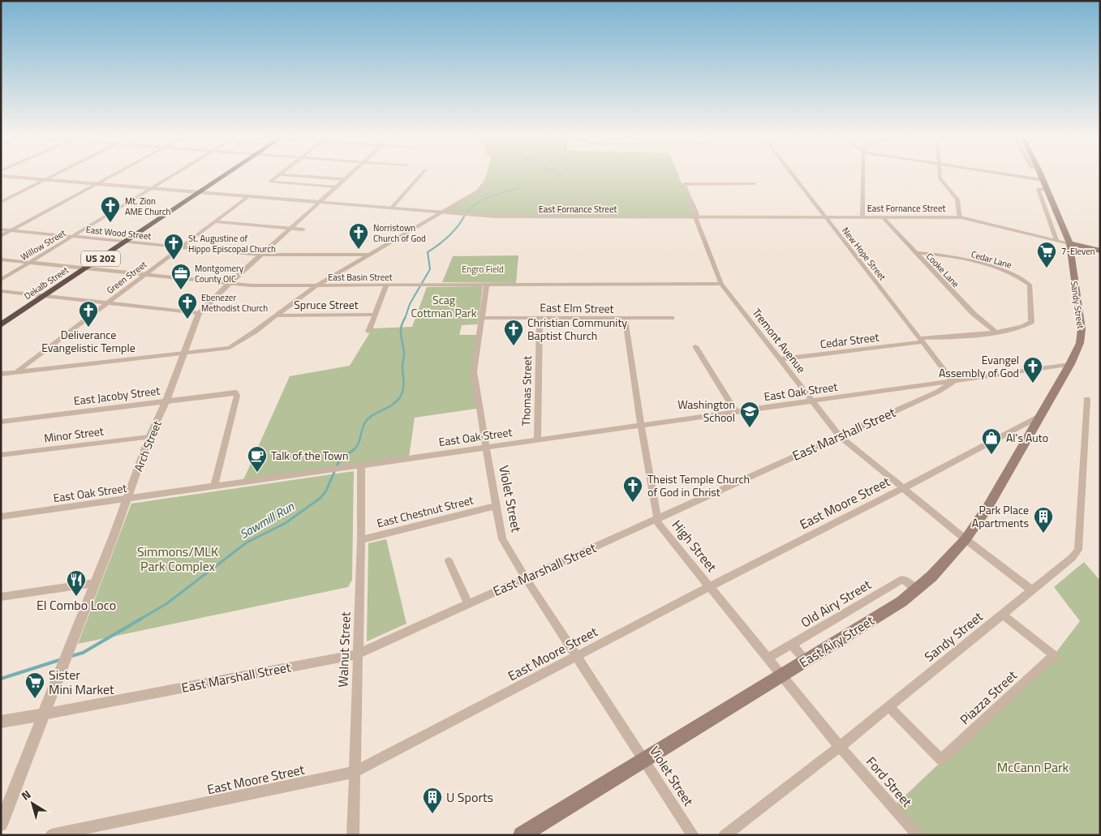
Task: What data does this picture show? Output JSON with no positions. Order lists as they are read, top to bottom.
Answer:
{
  "streets": {
    "highway": ["US 202", "Dekalb Street"],
    "main road": ["Sandy Street", "East Airy Street"],
    "street": [
      "East Fornance Street",
      "East Wood Street",
      "Willow Street",
      "New Hope Street",
      "Cedar Lane",
      "Cooke Lane",
      "Green Street",
      "East Basin Street",
      "Spruce Street",
      "East Elm Street",
      "Tremont Avenue",
      "Cedar Street",
      "Thomas Street",
      "East Oak Street",
      "East Jacoby Street",
      "East Marshall Street",
      "Minor Street",
      "Arch Street",
      "Violet Street",
      "East Moore Street",
      "East Chestnut Street",
      "High Street",
      "Old Airy Street",
      "Walnut Street",
      "Piazza Street",
      "Ford Street"
    ]
  },
  "crossings": [
    ["East Fornance Street", "Willow Street"],
    ["East Fornance Street", "New Hope Street"],
    ["East Fornance Street", "Cooke Lane"],
    ["East Fornance Street", "Green Street"],
    ["East Fornance Street", "Dekalb Street"],
    ["East Fornance Street", "Sandy Street"],
    ["East Fornance Street", "Tremont Avenue"],
    ["East Fornance Street", "Arch Street"],
    ["East Wood Street", "Willow Street"],
    ["East Wood Street", "Green Street"],
    ["East Wood Street", "Dekalb Street"],
    ["East Wood Street", "Arch Street"],
    ["Willow Street", "East Basin Street"],
    ["New Hope Street", "Cedar Lane"],
    ["New Hope Street", "Cedar Street"],
    ["New Hope Street", "East Oak Street"],
    ["New Hope Street", "East Marshall Street"],
    ["Cedar Lane", "Cooke Lane"],
    ["Cedar Lane", "Cedar Street"],
    ["Green Street", "East Basin Street"],
    ["East Basin Street", "Dekalb Street"],
    ["East Basin Street", "Tremont Avenue"],
    ["East Basin Street", "Arch Street"],
    ["East Basin Street", "Violet Street"],
    ["Sandy Street", "Tremont Avenue"],
    ["Sandy Street", "East Marshall Street"],
    ["Sandy Street", "High Street"],
    ["Sandy Street", "East Airy Street"],
    ["Sandy Street", "Piazza Street"],
    ["Sandy Street", "Ford Street"],
    ["East Elm Street", "Thomas Street"],
    ["East Elm Street", "Violet Street"],
    ["East Elm Street", "High Street"],
    ["Tremont Avenue", "Cedar Street"],
    ["Tremont Avenue", "East Oak Street"],
    ["Tremont Avenue", "East Marshall Street"],
    ["Tremont Avenue", "East Moore Street"],
    ["Tremont Avenue", "East Airy Street"],
    ["Thomas Street", "East Oak Street"],
    ["East Oak Street", "East Jacoby Street"],
    ["East Oak Street", "East Marshall Street"],
    ["East Oak Street", "Arch Street"],
    ["East Oak Street", "Violet Street"],
    ["East Oak Street", "High Street"],
    ["East Oak Street", "Walnut Street"],
    ["East Jacoby Street", "Arch Street"],
    ["East Marshall Street", "Arch Street"],
    ["East Marshall Street", "Violet Street"],
    ["East Marshall Street", "High Street"],
    ["East Marshall Street", "East Airy Street"],
    ["East Marshall Street", "Walnut Street"],
    ["Minor Street", "Arch Street"],
    ["Violet Street", "East Moore Street"],
    ["Violet Street", "East Chestnut Street"],
    ["Violet Street", "East Airy Street"],
    ["East Moore Street", "High Street"],
    ["East Moore Street", "East Airy Street"],
    ["East Moore Street", "Walnut Street"],
    ["East Chestnut Street", "Walnut Street"],
    ["High Street", "Old Airy Street"],
    ["High Street", "East Airy Street"],
    ["High Street", "Ford Street"],
    ["Old Airy Street", "East Airy Street"]
  ],
  "water": ["Sawmill Run"],
  "parks": [
    "Engro Field",
    "Scag Cottman Park",
    "Simmons/MLK Park Complex",
    "McCann Park"
  ],
  "places": {
    "church": [
      "Mt. Zion AME Church",
      "Norristown Church of God",
      "St. Augustine of Hippo Episcopal Church",
      "Ebenezer Methodist Church",
      "Deliverance Evangelistic Temple",
      "Christian Community Baptist Church",
      "Evangel Assembly of God",
      "Theist Temple Church of God in Christ"
    ],
    "supermarket": ["7-Eleven", "Sister Mini Market"],
    "office": ["Montgomery County OIC"],
    "school or university": ["Washington School"],
    "shop": ["Al's Auto"],
    "cafe": ["Talk of the Town"],
    "building": ["Park Place Apartments", "U Sports"],
    "restaurant": ["El Combo Loco"]
  },
  "north": "top left"
}
